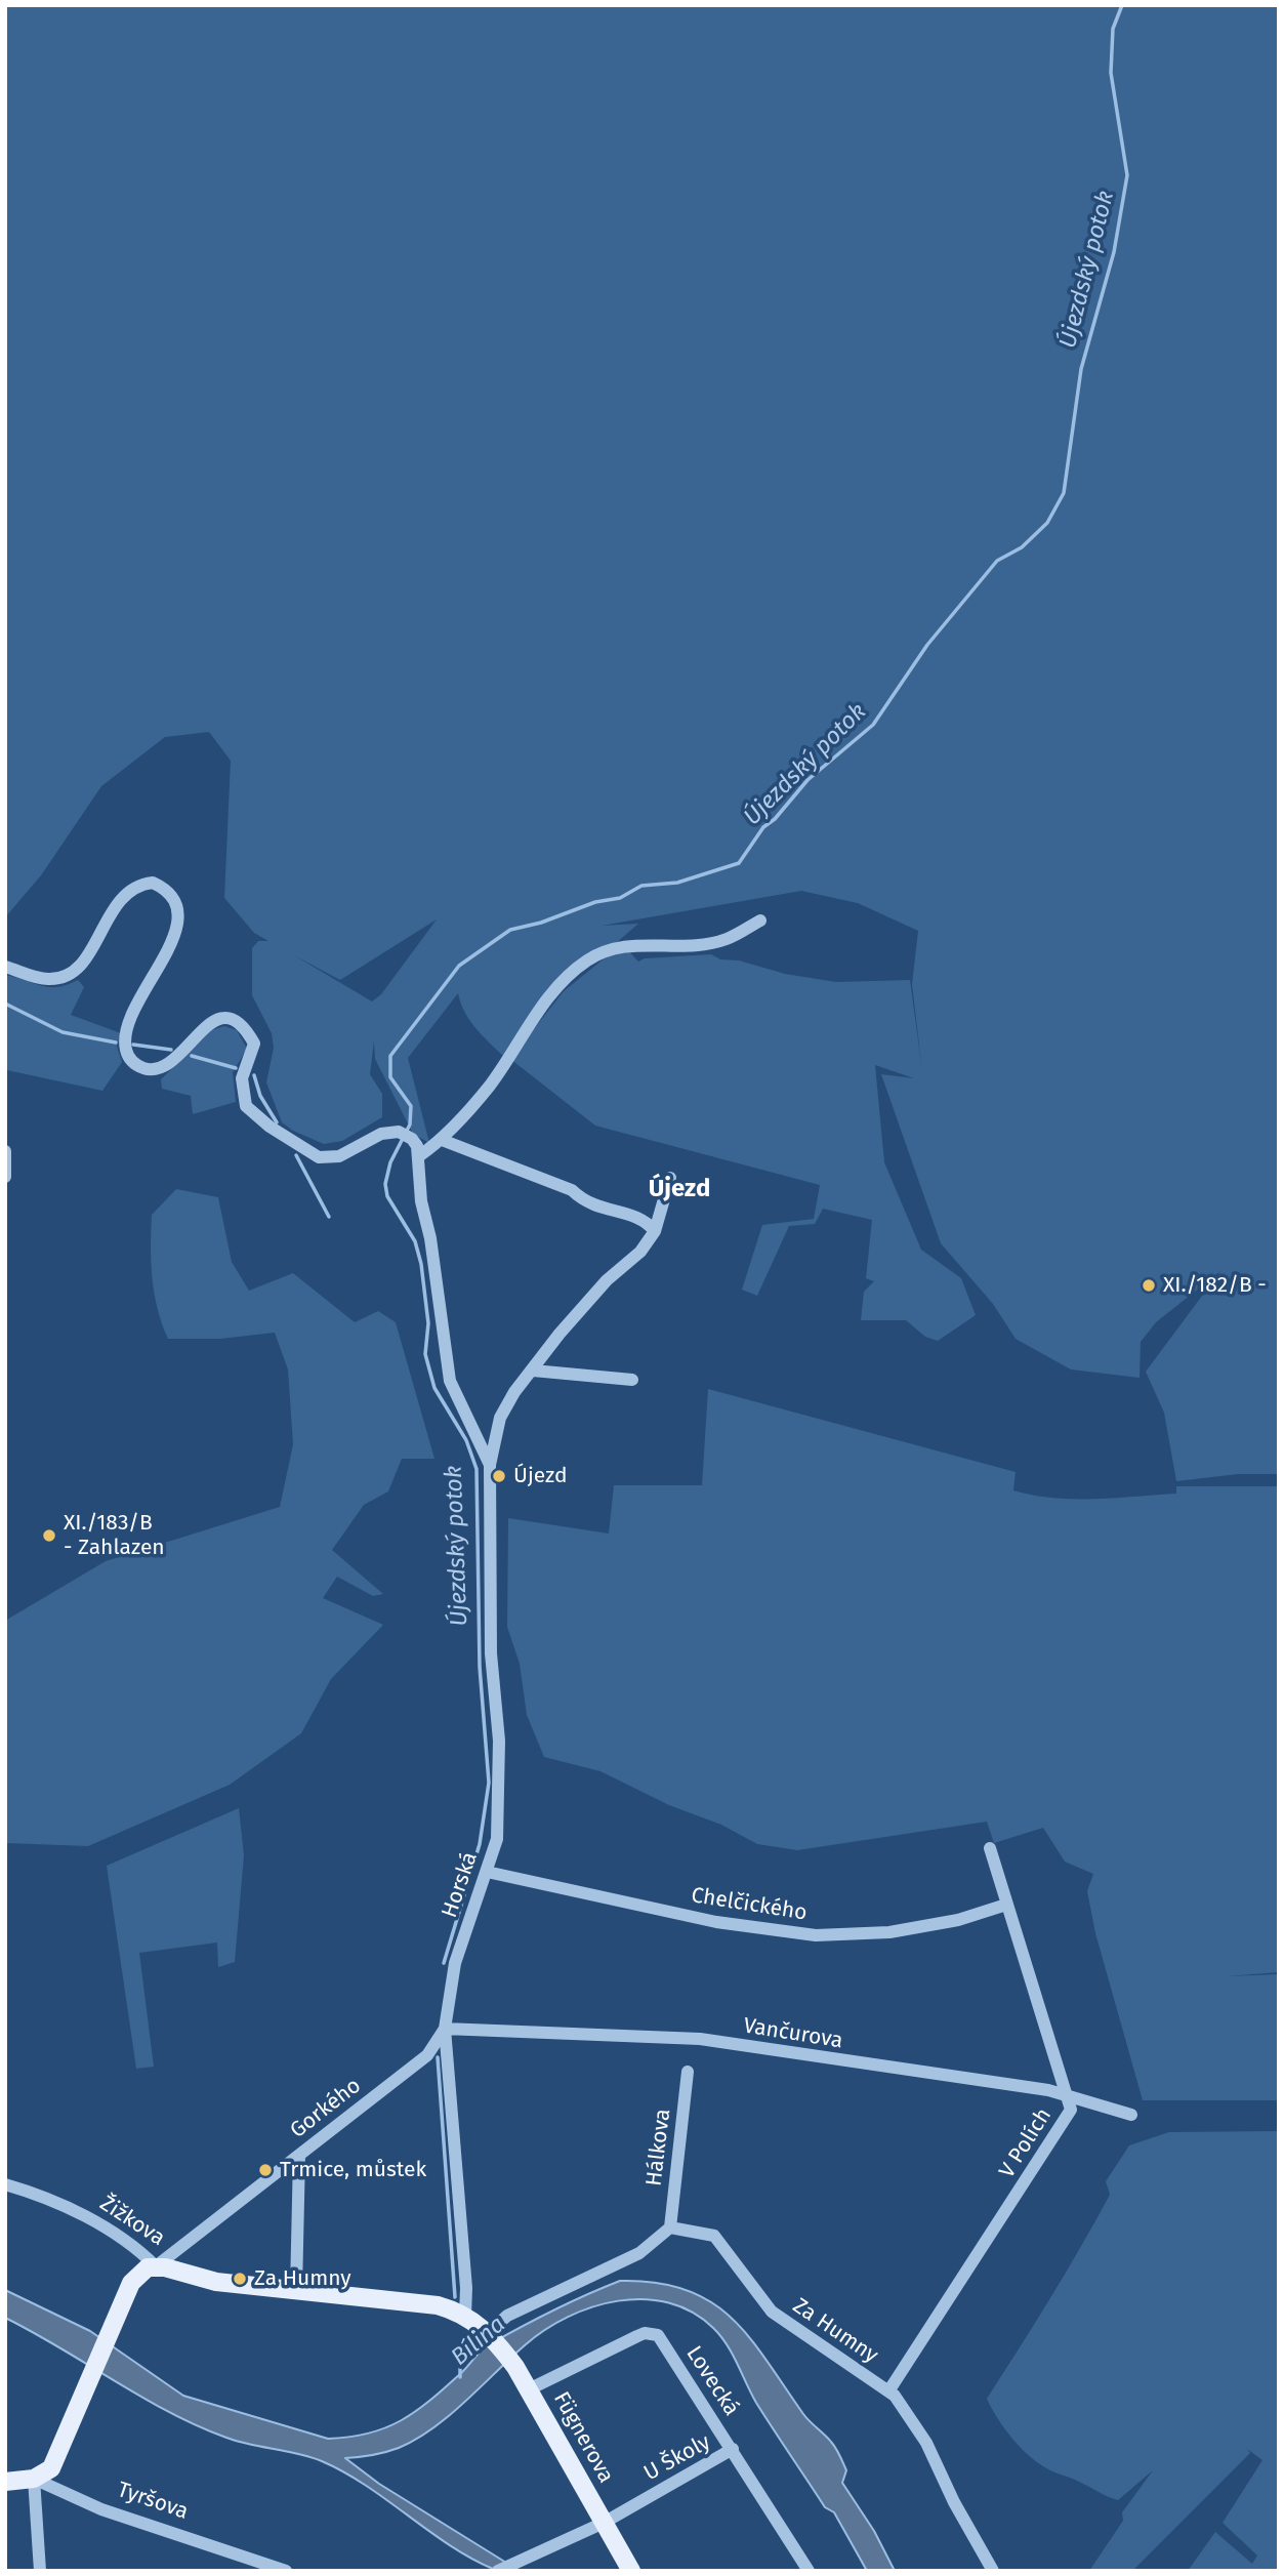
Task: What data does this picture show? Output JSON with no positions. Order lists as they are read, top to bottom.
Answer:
{
  "streets": {
    "main road": ["Žižkova", "Fügnerova"],
    "street": [
      "Horská",
      "Chelčického",
      "Vančurova",
      "Gorkého",
      "V Polích",
      "Hálkova",
      "Za Humny",
      "Lovecká",
      "U Školy",
      "Tyršova"
    ]
  },
  "crossings": [
    ["Horská", "Chelčického"],
    ["Horská", "Vančurova"],
    ["Horská", "Gorkého"],
    ["Horská", "Žižkova"],
    ["Chelčického", "V Polích"],
    ["Vančurova", "Gorkého"],
    ["Vančurova", "V Polích"],
    ["Gorkého", "Žižkova"],
    ["V Polích", "Za Humny"],
    ["Hálkova", "Za Humny"],
    ["Žižkova", "Fügnerova"],
    ["Lovecká", "Fügnerova"],
    ["Lovecká", "U Školy"],
    ["Fügnerova", "U Školy"]
  ],
  "districts": ["Újezd"],
  "water": ["Újezdský potok", "Bílina"],
  "places": [
    "XI./182/B -",
    "Újezd",
    "XI./183/B - Zahlazen",
    "Trmice, můstek",
    "Za Humny"
  ]
}
